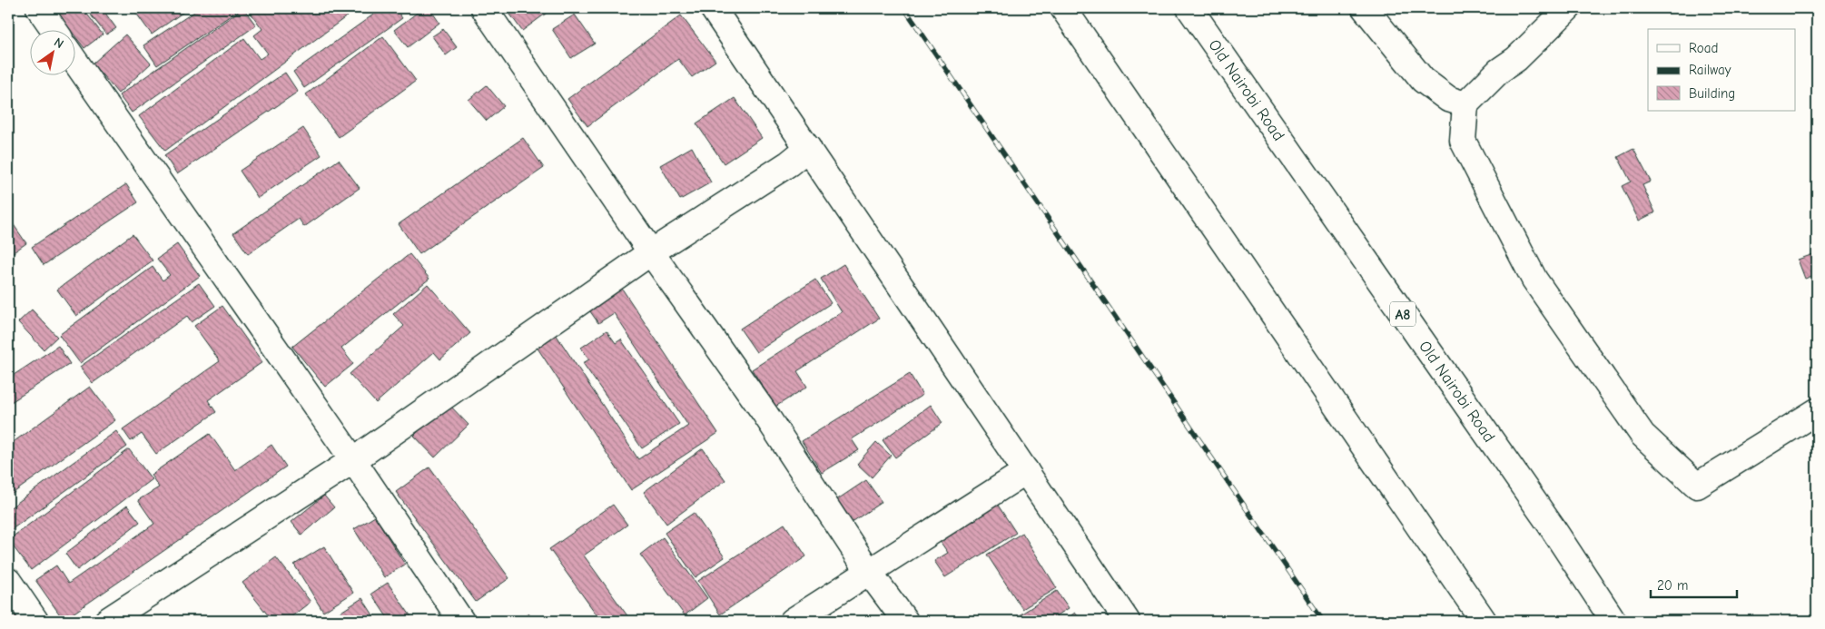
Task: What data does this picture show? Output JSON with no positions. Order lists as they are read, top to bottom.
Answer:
{
  "streets": {
    "main road": ["Old Nairobi Road", "A8"]
  },
  "legend": ["Road", "Railway", "Building"],
  "scale_bar": "20 m",
  "north": "top right"
}
